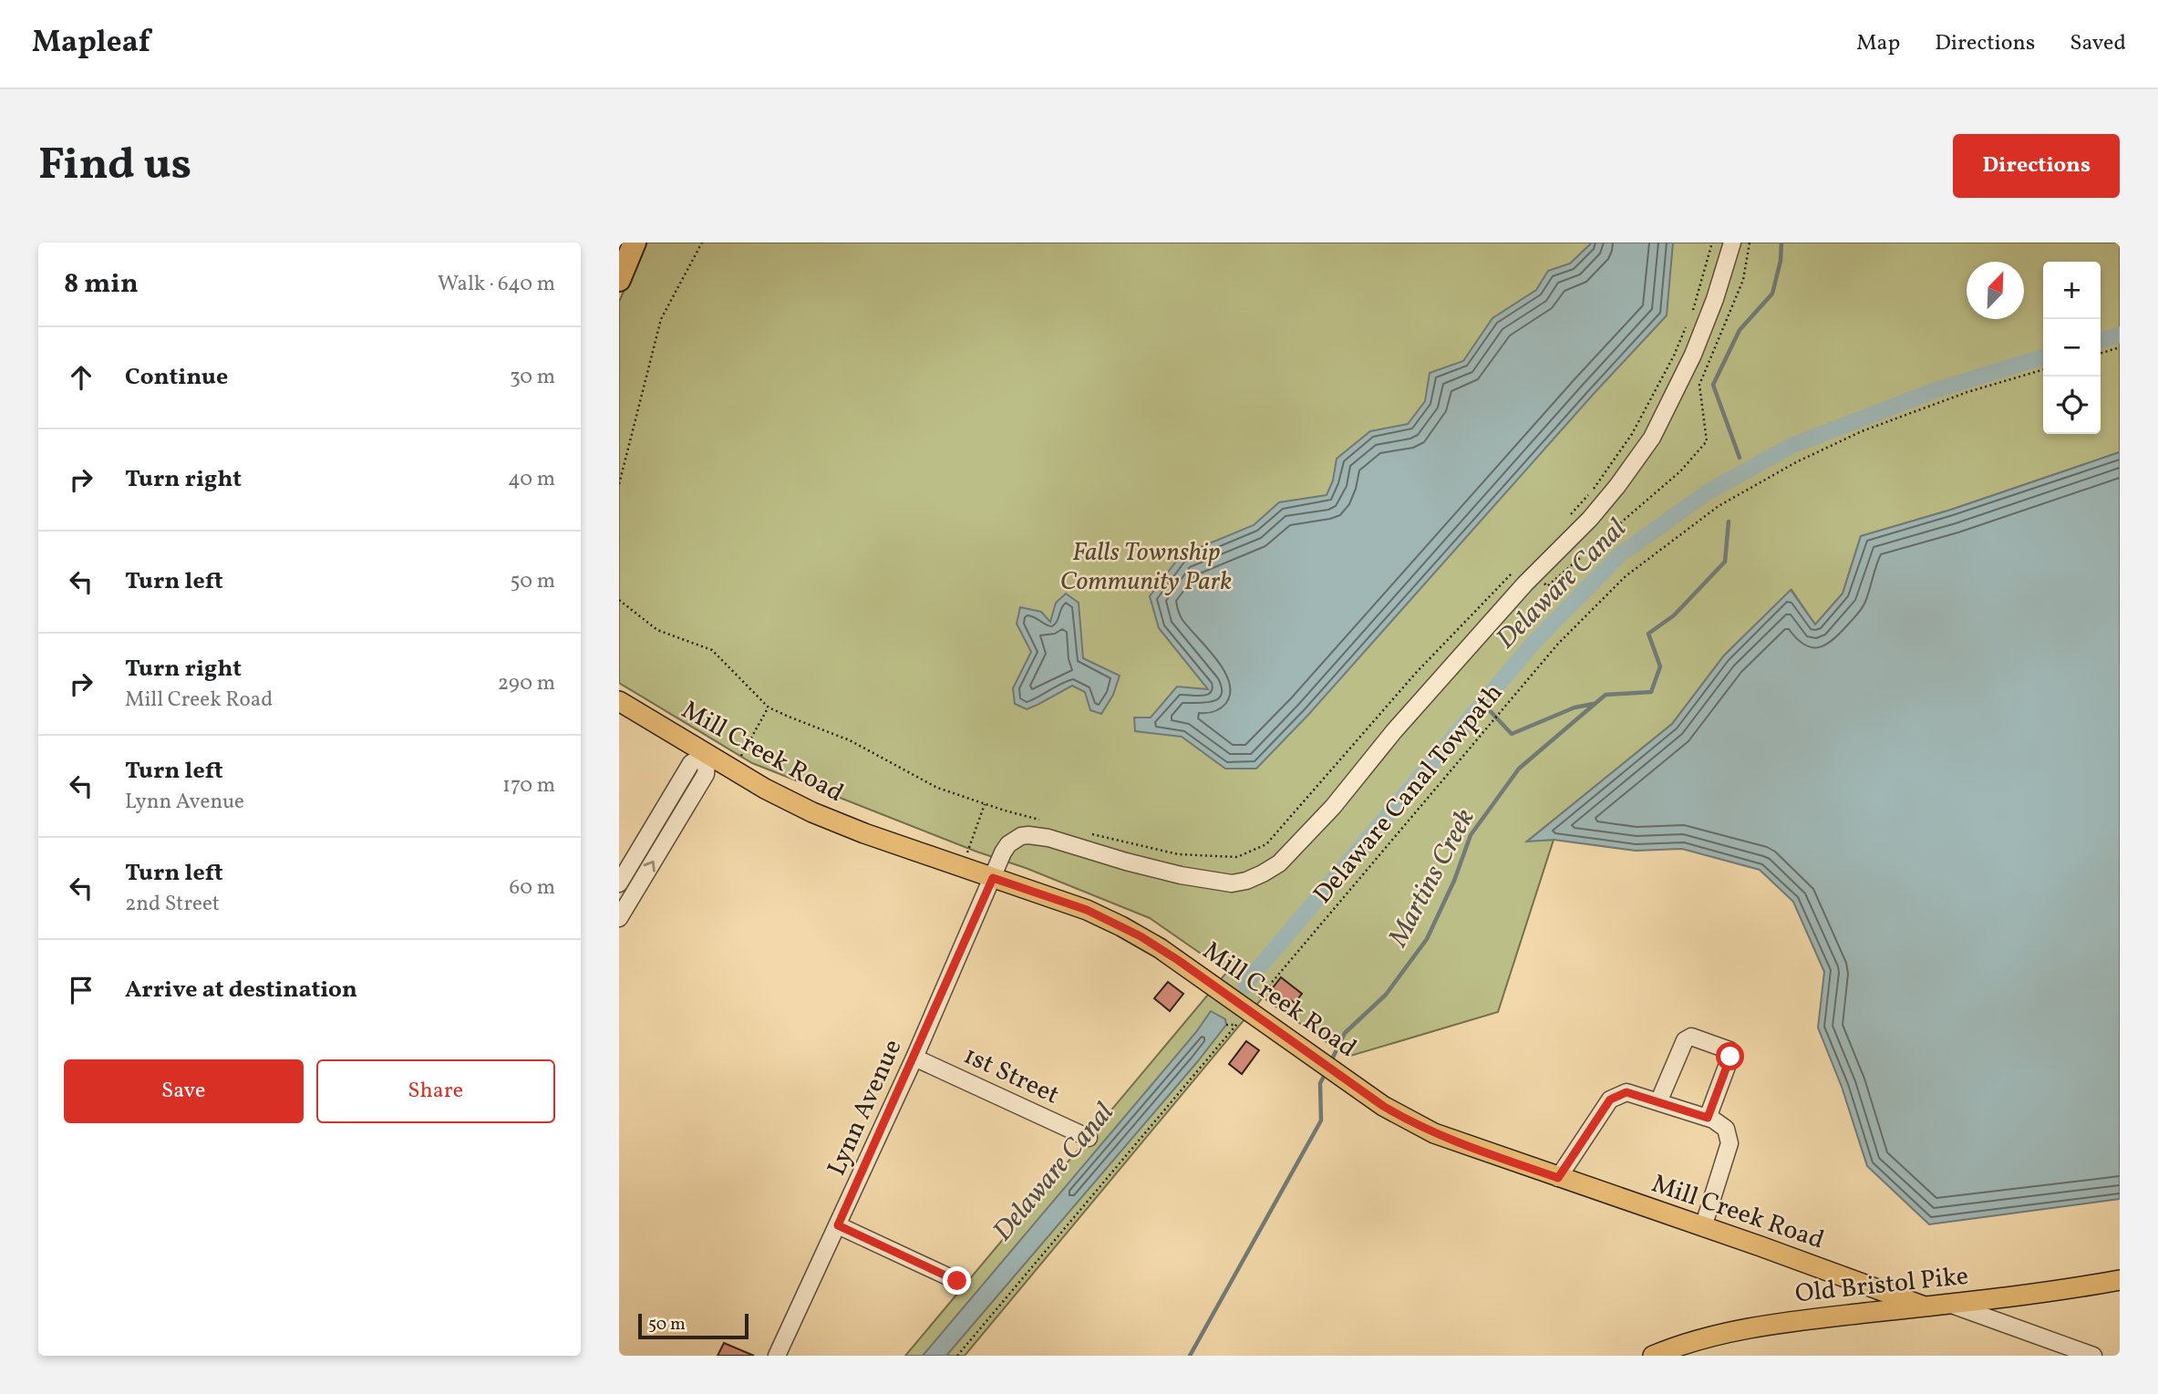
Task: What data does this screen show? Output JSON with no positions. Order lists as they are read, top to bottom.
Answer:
{
  "streets": {
    "main road": ["Mill Creek Road", "Old Bristol Pike"],
    "street": ["1st Street", "Lynn Avenue"],
    "path": ["Delaware Canal Towpath"]
  },
  "crossings": [
    ["Mill Creek Road", "Lynn Avenue"],
    ["Mill Creek Road", "Old Bristol Pike"],
    ["1st Street", "Lynn Avenue"]
  ],
  "water": ["Delaware Canal", "Martins Creek"],
  "parks": ["Falls Township Community Park"],
  "scale_bar": "50 m",
  "north": "top right",
  "page": {
    "header": "Mapleaf",
    "nav": ["Map", "Directions", "Saved"],
    "buttons": [
      "Directions",
      ["Save", "Share"]
    ],
    "title": "Find us",
    "heading": ["8 min", "Walk · 640 m"],
    "map_buttons": ["+", "−"],
    "list": [
      ["Continue", "30 m"],
      ["Turn right", "40 m"],
      ["Turn left", "50 m"],
      ["Turn right", "Mill Creek Road", "290 m"],
      ["Turn left", "Lynn Avenue", "170 m"],
      ["Turn left", "2nd Street", "60 m"],
      "Arrive at destination"
    ],
    "scale": "50 m"
  }
}
